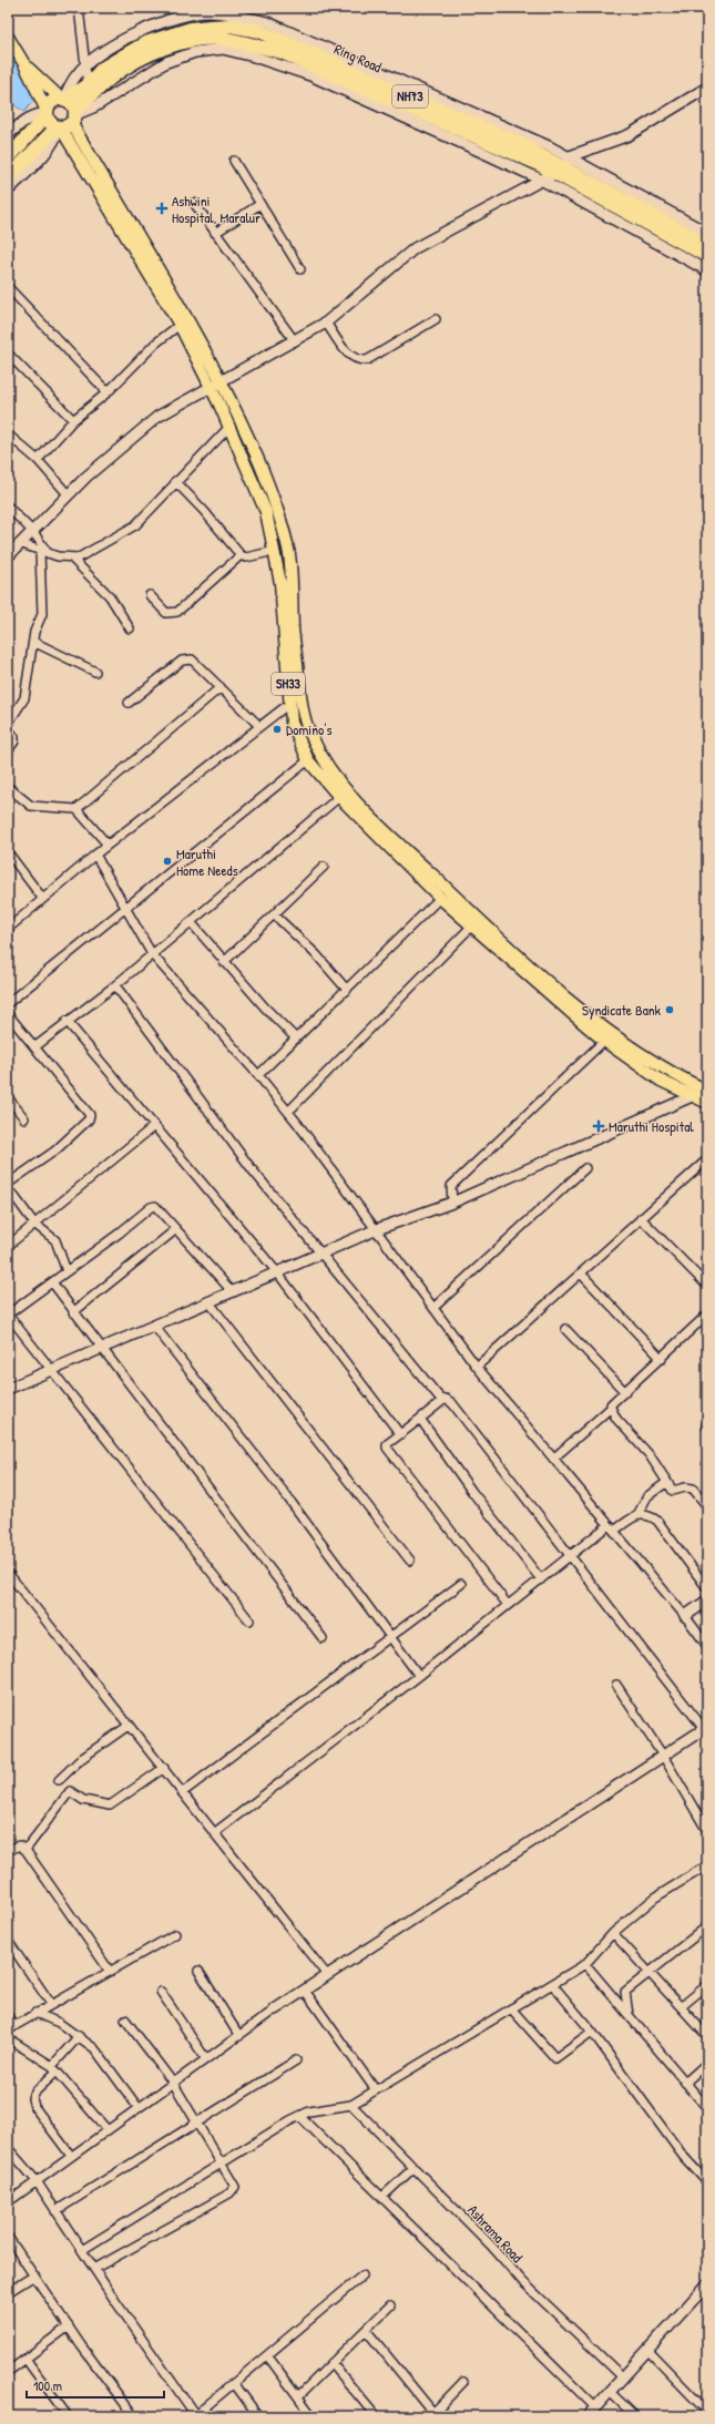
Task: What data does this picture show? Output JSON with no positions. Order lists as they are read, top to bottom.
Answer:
{
  "streets": {
    "highway": ["Ring Road", "NH73"],
    "main road": ["SH33"],
    "street": ["Ashrama Road"]
  },
  "crossings": [
    ["Ring Road", "NH73"],
    ["Ring Road", "SH33"],
    ["NH73", "SH33"]
  ],
  "places": {
    "health": ["Ashwini Hospital, Maralur", "Maruthi Hospital"],
    "other": ["Domino's", "Maruthi Home Needs", "Syndicate Bank"]
  },
  "scale_bar": "100 m"
}
